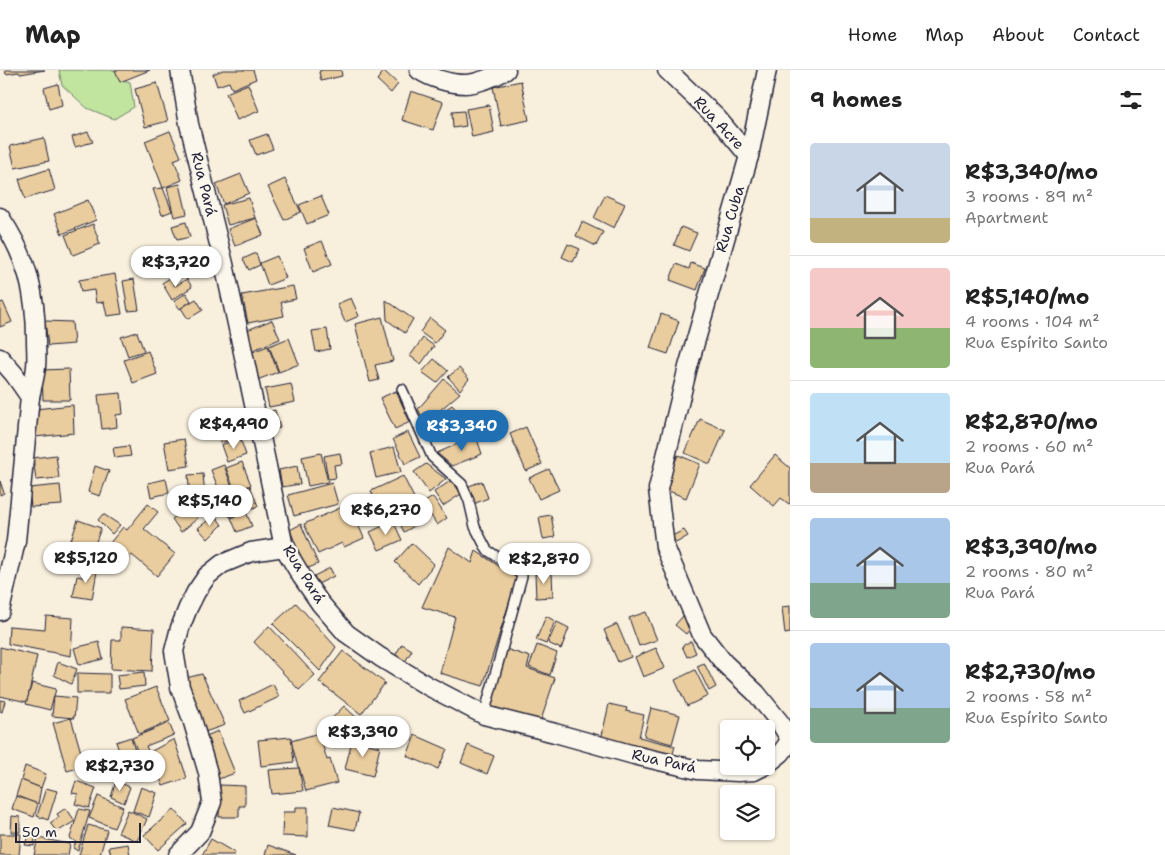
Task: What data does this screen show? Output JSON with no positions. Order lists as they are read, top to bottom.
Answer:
{
  "streets": {
    "street": ["Rua Acre", "Rua Pará", "Rua Cuba"]
  },
  "crossings": [
    ["Rua Acre", "Rua Cuba"],
    ["Rua Pará", "Rua Cuba"]
  ],
  "scale_bar": "50 m",
  "page": {
    "header": "Map",
    "nav": [
      "Home",
      "Map",
      "About",
      "Contact"
    ],
    "heading": "9 homes",
    "list": [
      {
        "name": "R$3,340/mo",
        "note": "3 rooms · 89 m² · Apartment"
      },
      {
        "name": "R$5,140/mo",
        "note": "4 rooms · 104 m² · Rua Espírito Santo"
      },
      {
        "name": "R$2,870/mo",
        "note": "2 rooms · 60 m² · Rua Pará"
      },
      {
        "name": "R$3,390/mo",
        "note": "2 rooms · 80 m² · Rua Pará"
      },
      {
        "name": "R$2,730/mo",
        "note": "2 rooms · 58 m² · Rua Espírito Santo"
      }
    ],
    "price": [
      "R$3,720",
      "R$4,490",
      "R$3,340",
      "R$5,140",
      "R$6,270",
      "R$5,120",
      "R$2,870",
      "R$3,390",
      "R$2,730"
    ],
    "scale": "50 m"
  }
}
